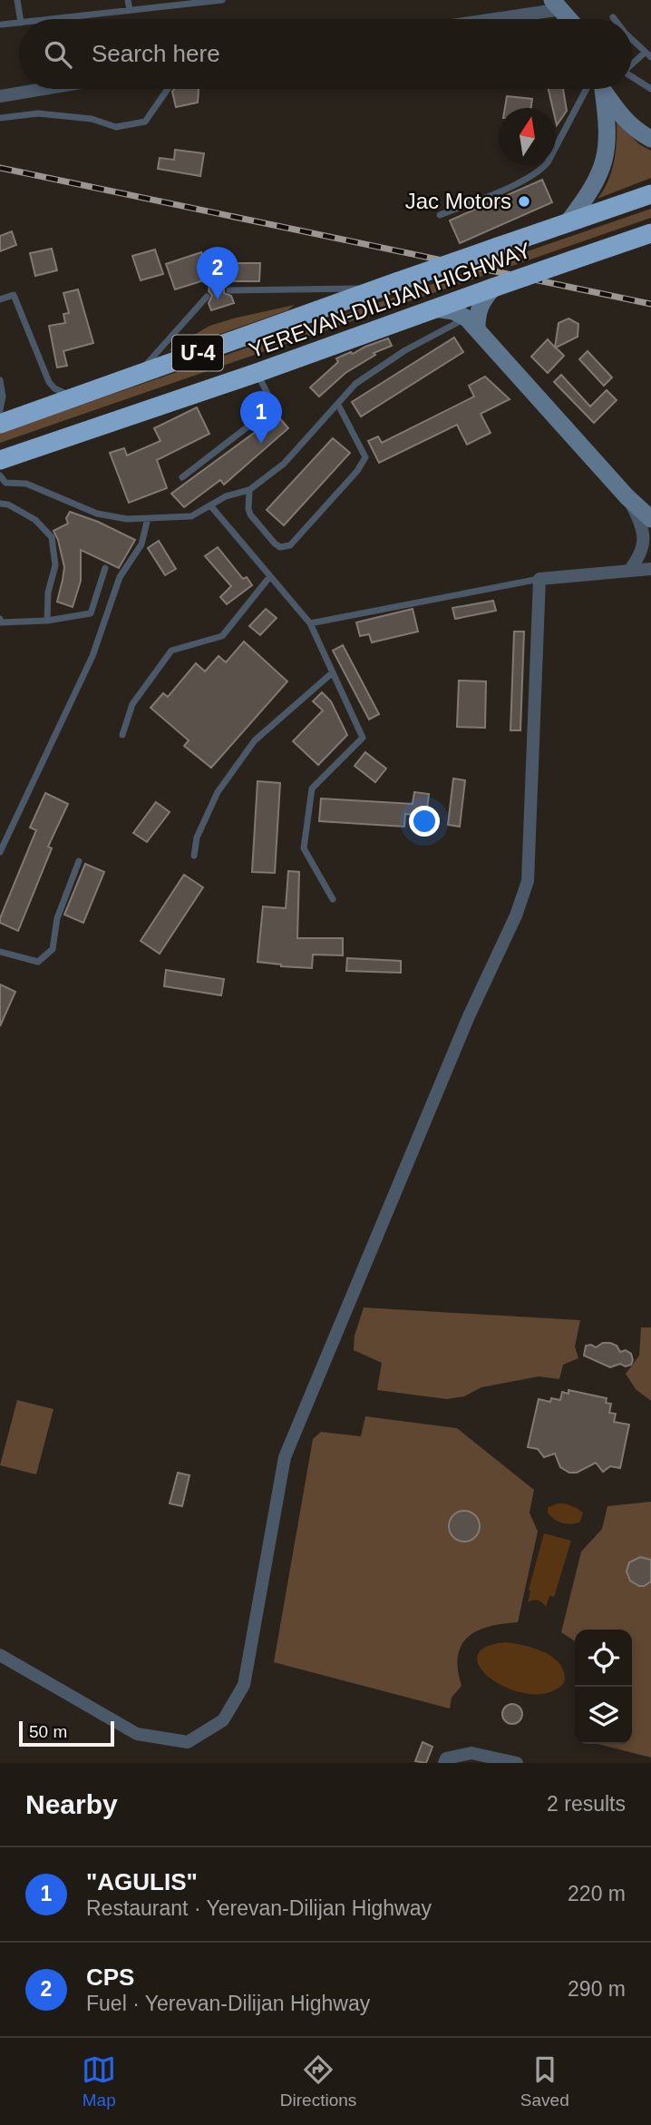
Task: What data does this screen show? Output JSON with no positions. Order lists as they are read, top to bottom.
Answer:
{
  "streets": {
    "highway": ["YEREVAN-DILIJAN HIGHWAY", "Մ-4"]
  },
  "places": ["Jac Motors"],
  "scale_bar": "50 m",
  "north": "top",
  "page": {
    "search": "Search here",
    "pins": ["2", "1"],
    "scale": "50 m",
    "heading": ["Nearby", "2 results"],
    "list": [
      {
        "mark": "1",
        "name": "\"AGULIS\"",
        "note": "Restaurant · Yerevan-Dilijan Highway",
        "value": "220 m"
      },
      {
        "mark": "2",
        "name": "CPS",
        "note": "Fuel · Yerevan-Dilijan Highway",
        "value": "290 m"
      }
    ],
    "nav": ["Map", "Directions", "Saved"]
  }
}
